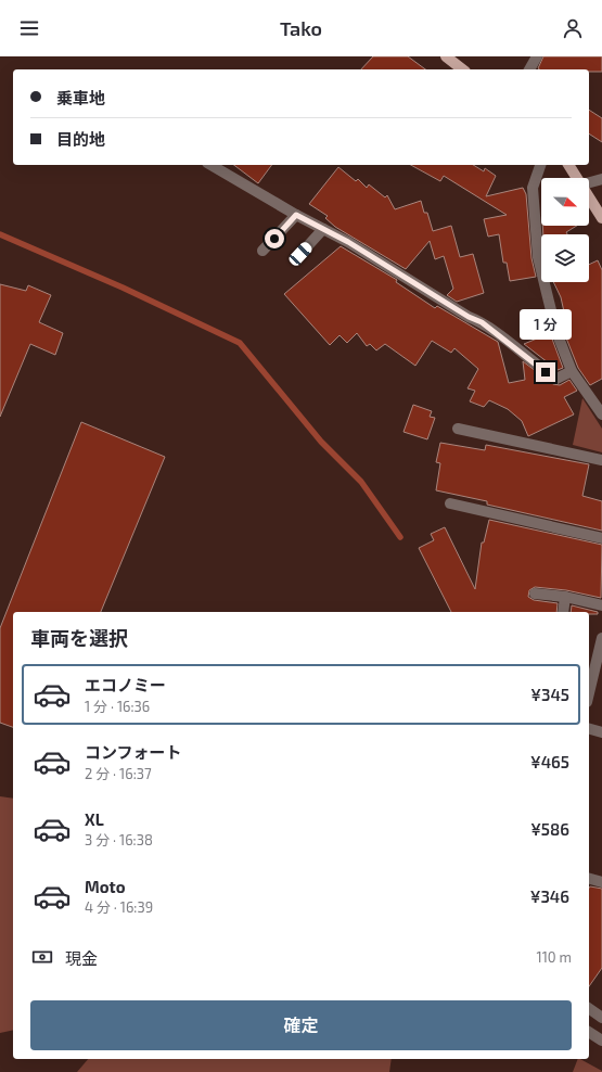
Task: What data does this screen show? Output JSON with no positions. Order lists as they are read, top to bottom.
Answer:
{
  "north": "right",
  "page": {
    "header": "Tako",
    "banner": ["乗車地", "目的地"],
    "bubble": "1 分",
    "heading": "車両を選択",
    "list": [
      {
        "name": "エコノミー",
        "note": "1 分 · 16:36",
        "value": "¥345"
      },
      {
        "name": "コンフォート",
        "note": "2 分 · 16:37",
        "value": "¥465"
      },
      {
        "name": "XL",
        "note": "3 分 · 16:38",
        "value": "¥586"
      },
      {
        "name": "Moto",
        "note": "4 分 · 16:39",
        "value": "¥346"
      }
    ],
    "pay": ["現金", "110 m"],
    "buttons": "確定"
  }
}
